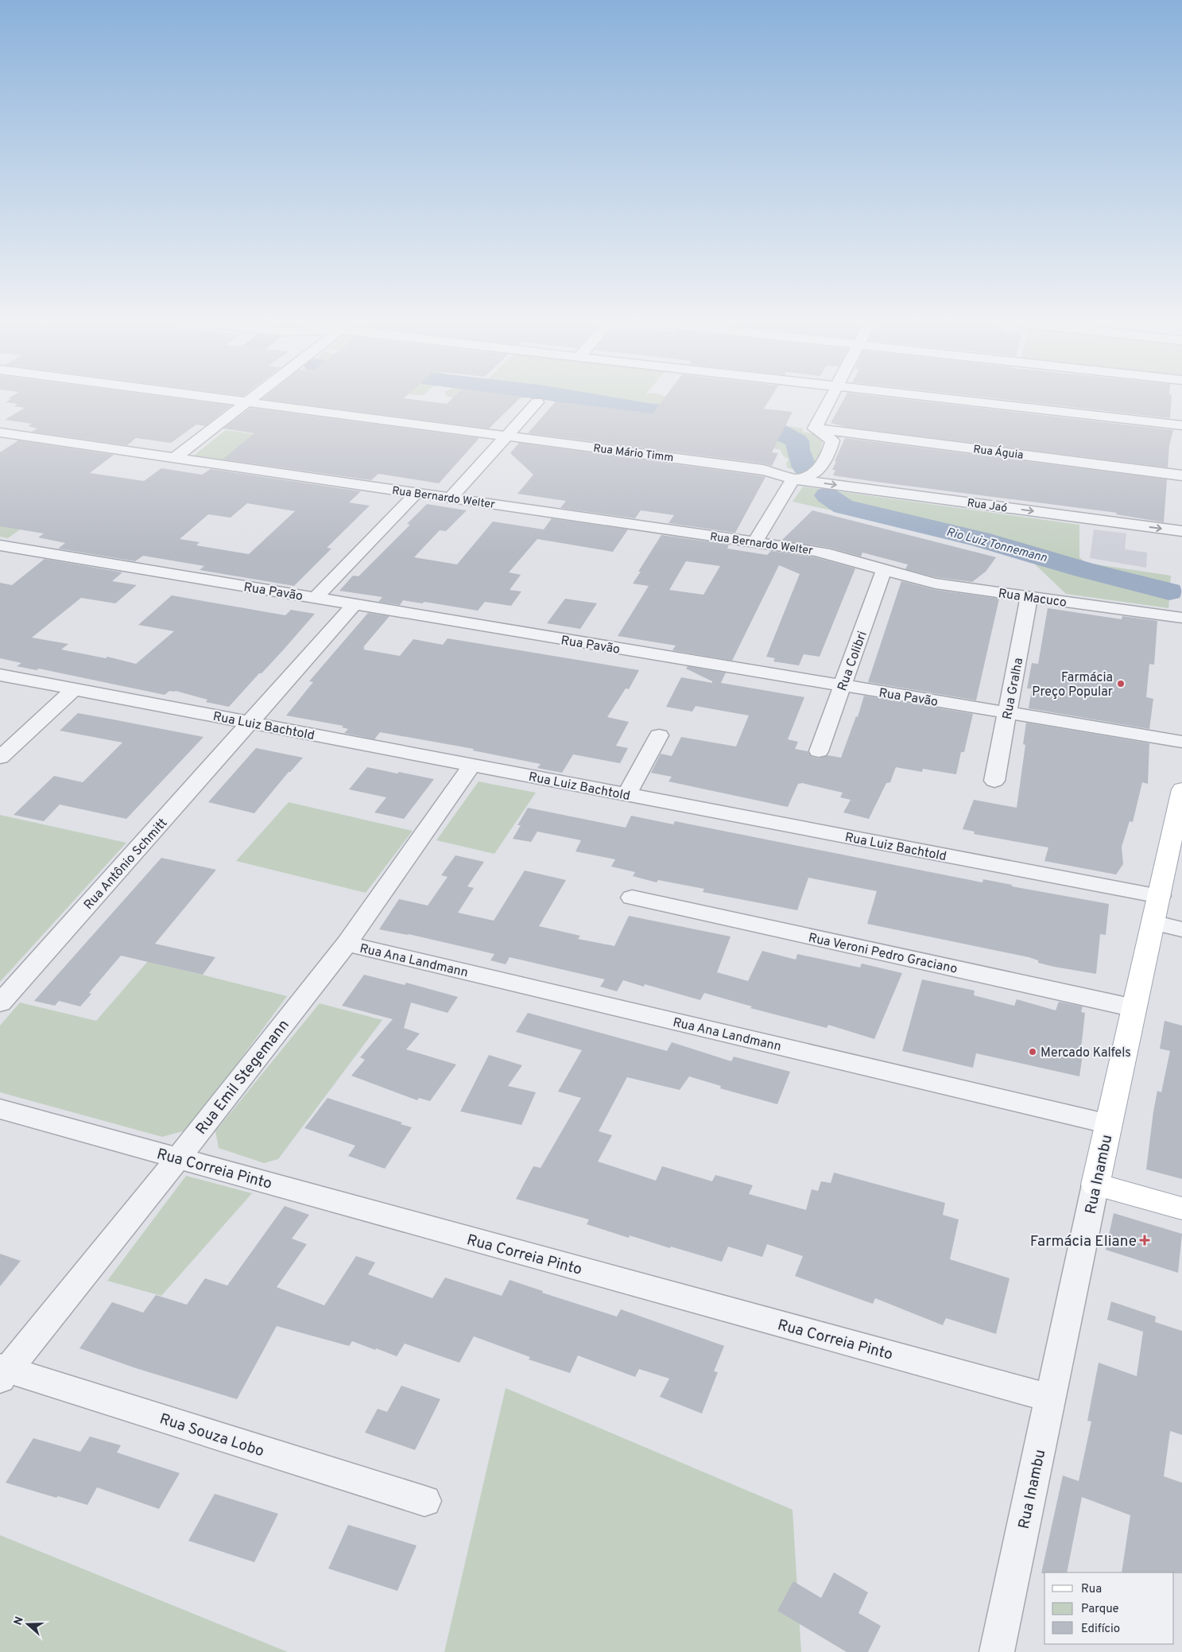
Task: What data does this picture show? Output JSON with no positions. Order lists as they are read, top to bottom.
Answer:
{
  "streets": {
    "main road": ["Rua Inambu"],
    "street": [
      "Rua Águia",
      "Rua Mário Timm",
      "Rua Bernardo Welter",
      "Rua Jaó",
      "Rua Pavão",
      "Rua Macuco",
      "Rua Colibri",
      "Rua Gralha",
      "Rua Luiz Bachtold",
      "Rua Antônio Schmitt",
      "Rua Veroni Pedro Graciano",
      "Rua Ana Landmann",
      "Rua Emil Stegemann",
      "Rua Correia Pinto",
      "Rua Souza Lobo"
    ]
  },
  "crossings": [
    ["Rua Mário Timm", "Rua Jaó"],
    ["Rua Bernardo Welter", "Rua Macuco"],
    ["Rua Bernardo Welter", "Rua Colibri"],
    ["Rua Pavão", "Rua Colibri"],
    ["Rua Pavão", "Rua Gralha"],
    ["Rua Pavão", "Rua Antônio Schmitt"],
    ["Rua Macuco", "Rua Colibri"],
    ["Rua Macuco", "Rua Gralha"],
    ["Rua Luiz Bachtold", "Rua Antônio Schmitt"],
    ["Rua Luiz Bachtold", "Rua Emil Stegemann"],
    ["Rua Luiz Bachtold", "Rua Inambu"],
    ["Rua Veroni Pedro Graciano", "Rua Inambu"],
    ["Rua Ana Landmann", "Rua Emil Stegemann"],
    ["Rua Ana Landmann", "Rua Inambu"],
    ["Rua Emil Stegemann", "Rua Correia Pinto"],
    ["Rua Emil Stegemann", "Rua Souza Lobo"],
    ["Rua Correia Pinto", "Rua Inambu"]
  ],
  "water": ["Rio Luiz Tonnemann"],
  "places": {
    "other": ["Farmácia Preço Popular", "Mercado Kalfels"],
    "health": ["Farmácia Eliane"]
  },
  "legend": ["Rua", "Parque", "Edifício"],
  "north": "left"
}
